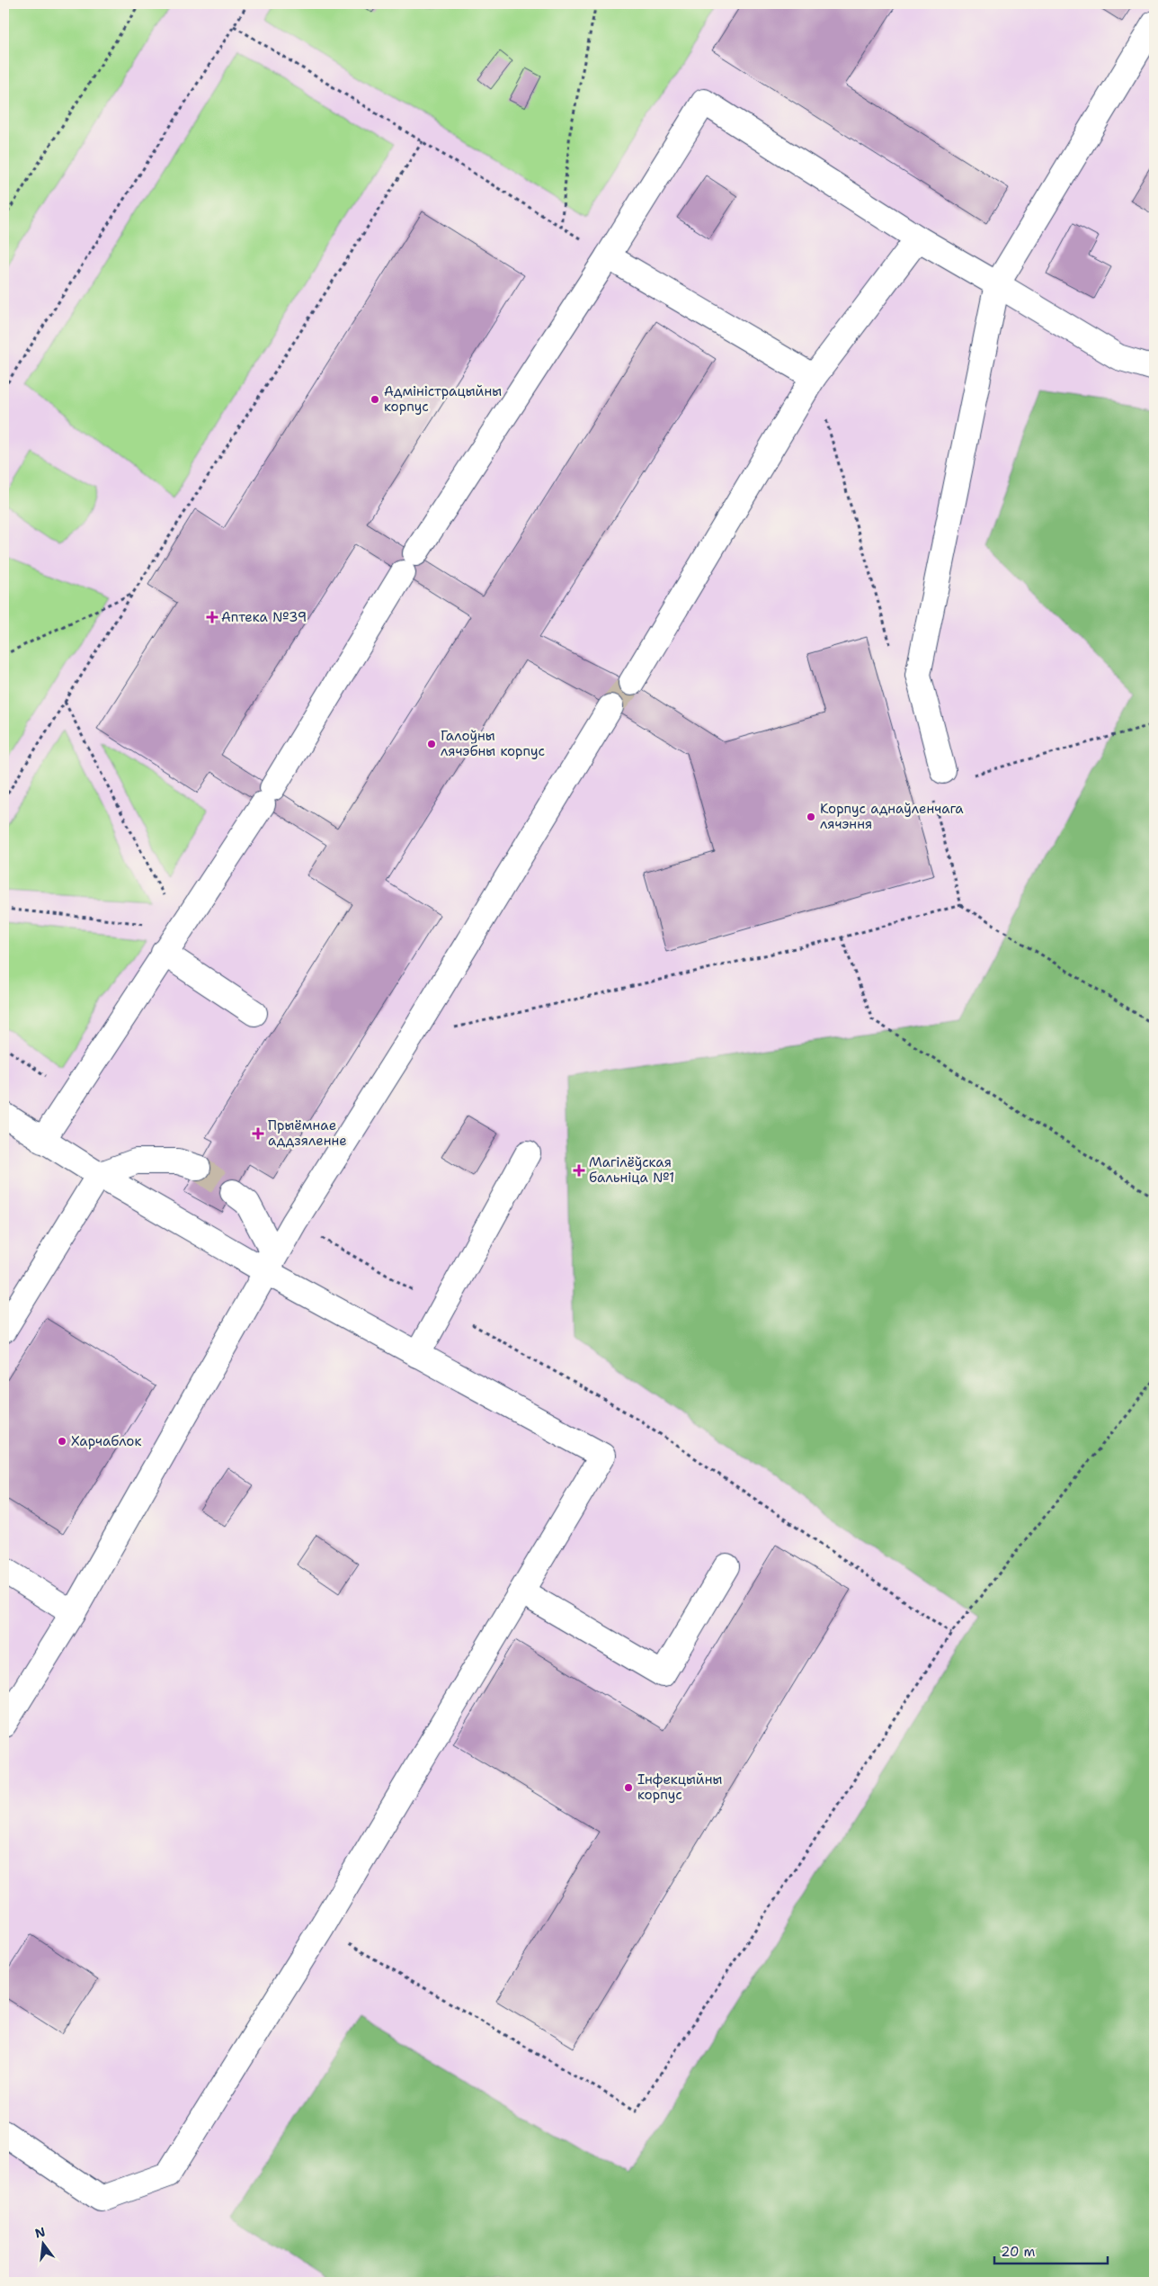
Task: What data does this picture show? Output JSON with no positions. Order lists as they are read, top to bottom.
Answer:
{
  "places": {
    "other": [
      "Адміністрацыйны корпус",
      "Галоўны лячэбны корпус",
      "Корпус аднаўленчага лячэння",
      "Харчаблок",
      "Інфекцыйны корпус"
    ],
    "health": ["Аптека №39", "Прыёмнае аддзяленне", "Магілёўская бальніца №1"]
  },
  "scale_bar": "20 m",
  "north": "top"
}
